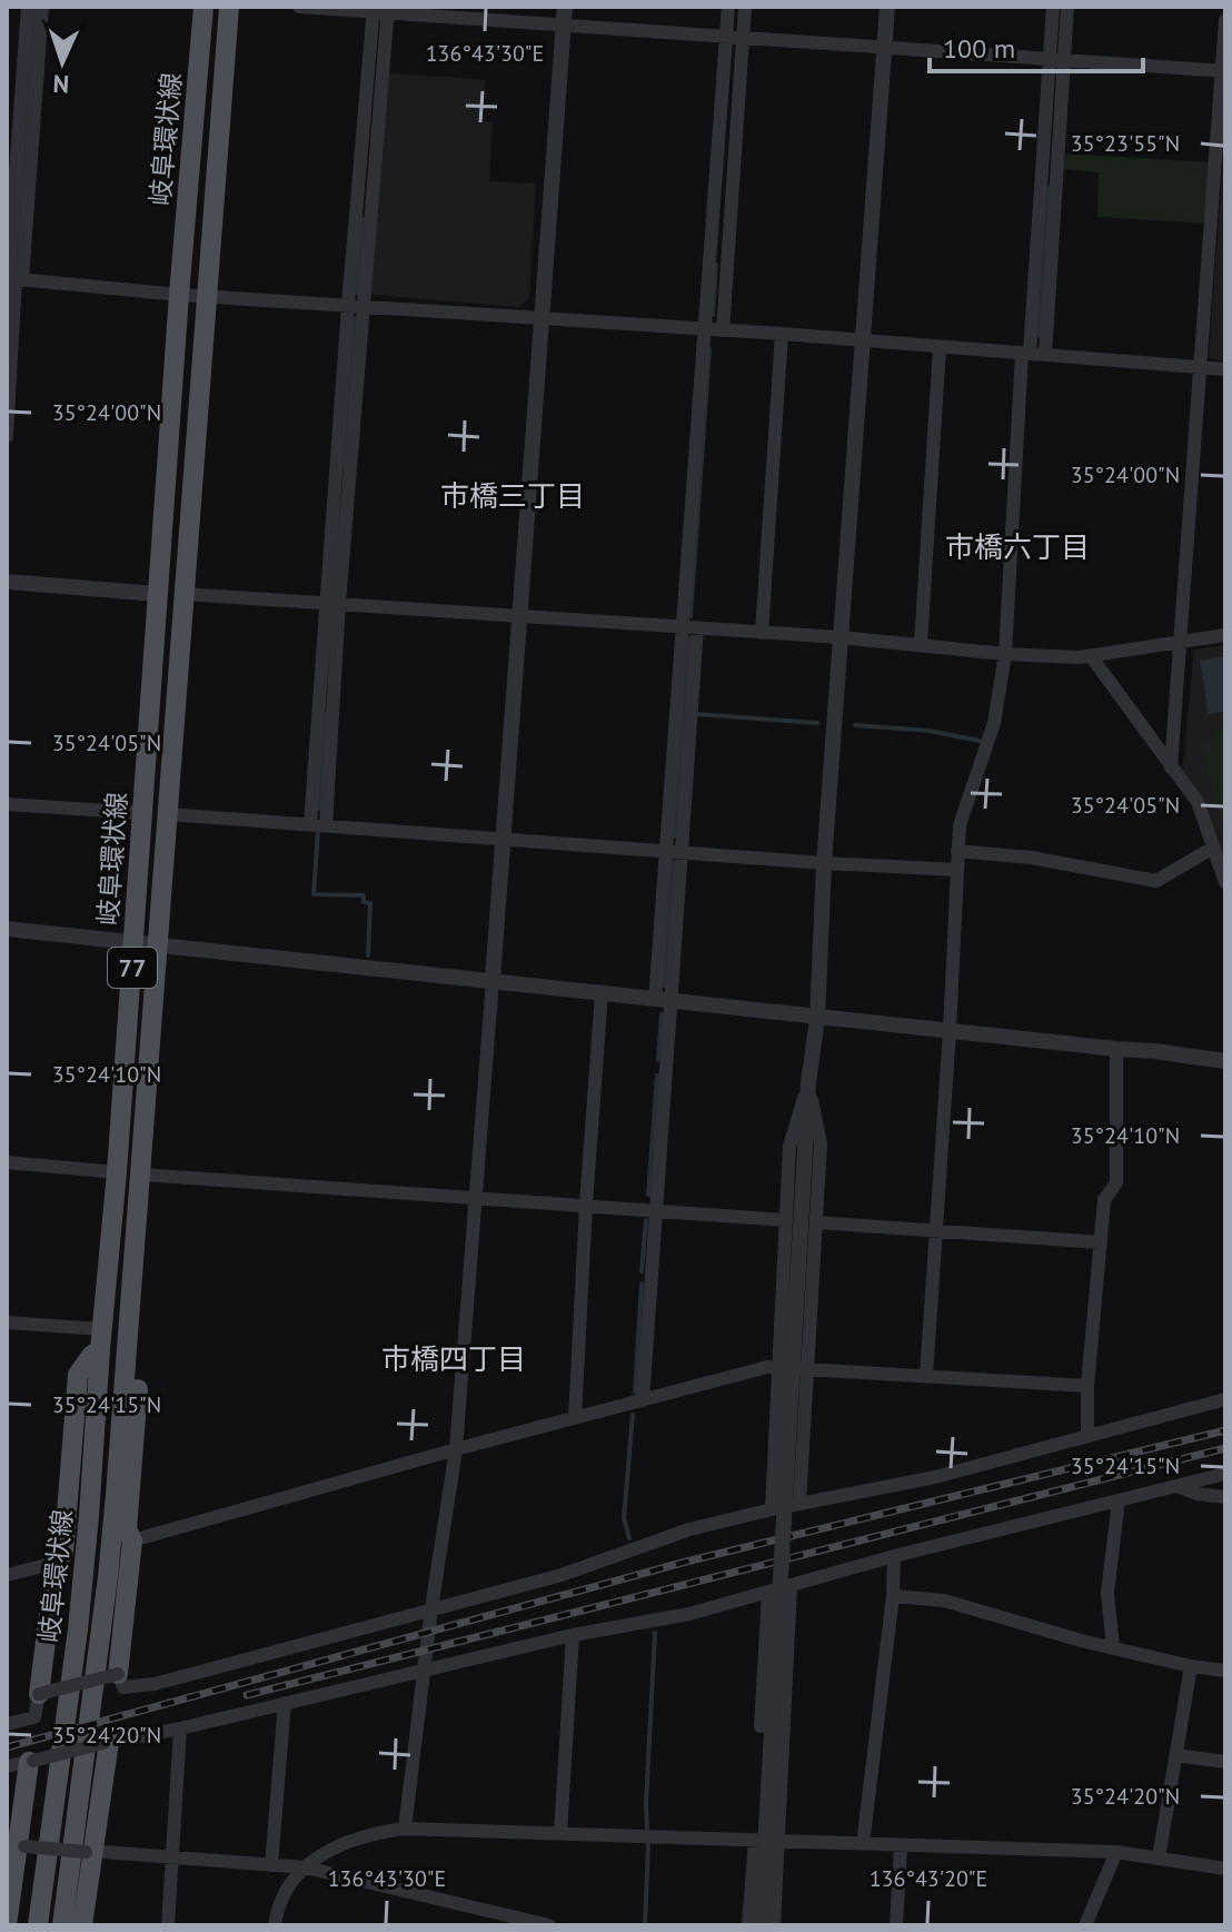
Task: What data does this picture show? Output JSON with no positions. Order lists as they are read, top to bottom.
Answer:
{
  "streets": {
    "main road": ["岐阜環状線", "77"]
  },
  "districts": ["市橋三丁目", "市橋六丁目", "市橋四丁目"],
  "scale_bar": "100 m",
  "north": "bottom",
  "coordinates": [
    "136°43'30\"E",
    "35°23'55\"N",
    "35°24'00\"N",
    "35°24'05\"N",
    "35°24'10\"N",
    "35°24'15\"N",
    "35°24'20\"N",
    "136°43'20\"E"
  ]
}
